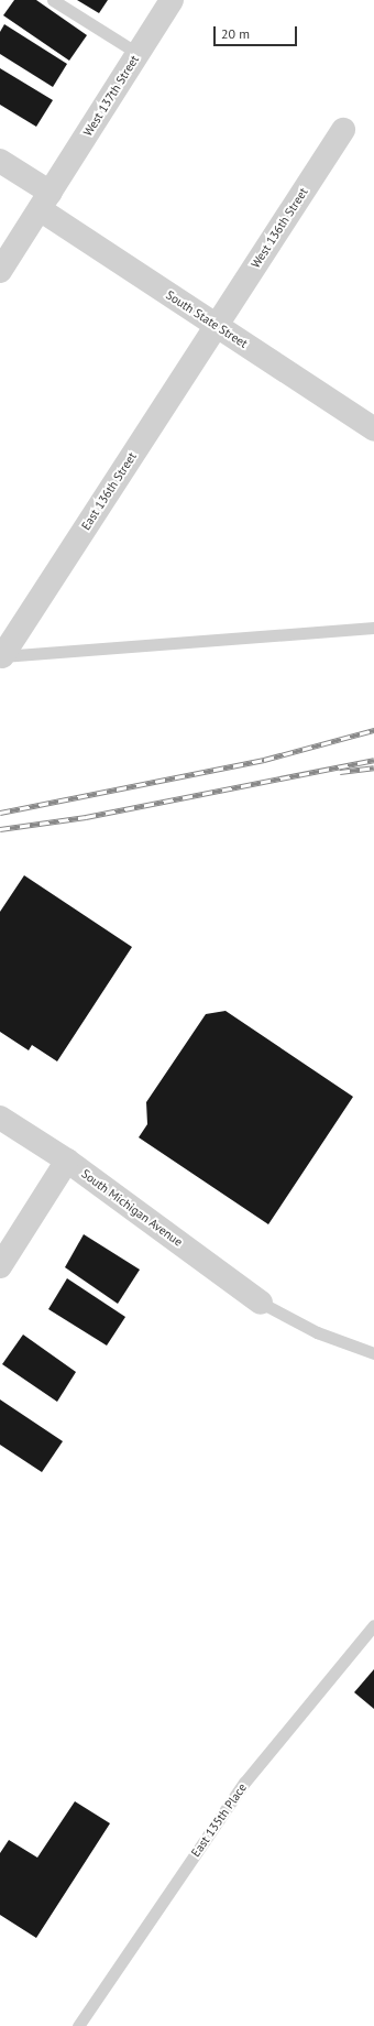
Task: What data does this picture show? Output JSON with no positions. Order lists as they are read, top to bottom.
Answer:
{
  "streets": {
    "street": [
      "West 137th Street",
      "West 136th Street",
      "South State Street",
      "East 136th Street",
      "South Michigan Avenue"
    ],
    "lane": ["East 135th Place"]
  },
  "crossings": [
    ["West 137th Street", "South State Street"],
    ["West 136th Street", "South State Street"],
    ["West 136th Street", "East 136th Street"],
    ["South State Street", "East 136th Street"]
  ],
  "scale_bar": "20 m"
}
